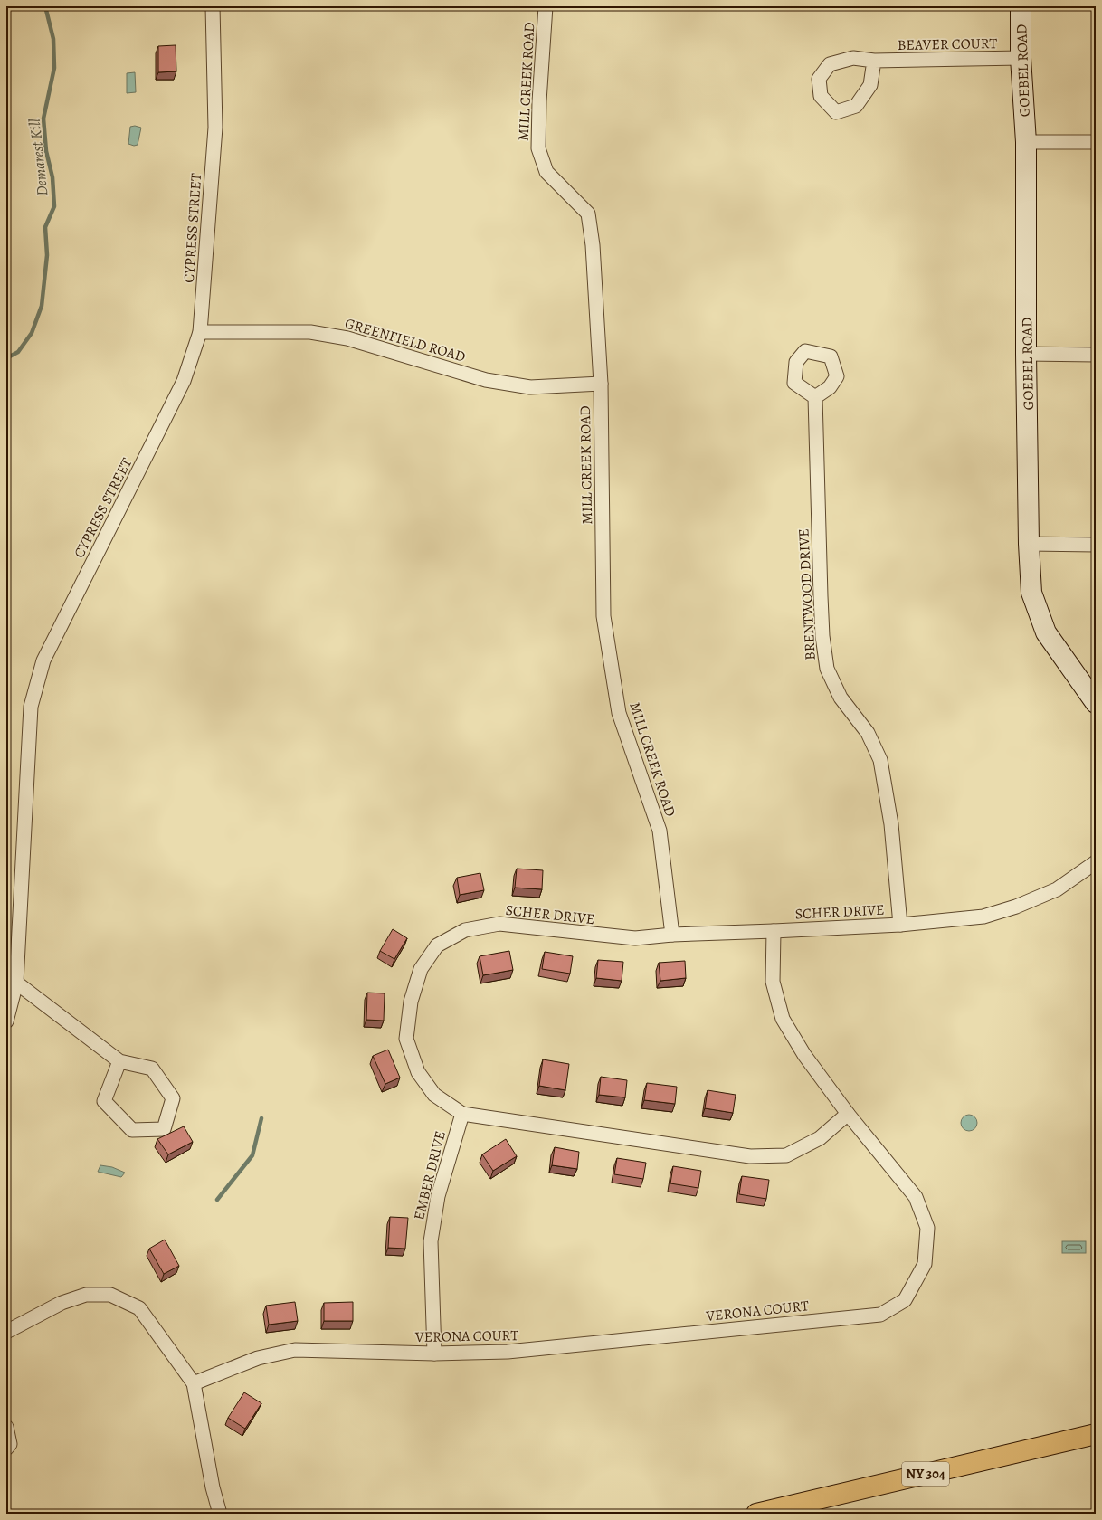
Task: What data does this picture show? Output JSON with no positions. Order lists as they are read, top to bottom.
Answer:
{
  "streets": {
    "main road": ["NY 304"],
    "street": [
      "BEAVER COURT",
      "GOEBEL ROAD",
      "MILL CREEK ROAD",
      "CYPRESS STREET",
      "GREENFIELD ROAD",
      "BRENTWOOD DRIVE",
      "SCHER DRIVE",
      "EMBER DRIVE",
      "VERONA COURT"
    ]
  },
  "crossings": [
    ["BEAVER COURT", "GOEBEL ROAD"],
    ["MILL CREEK ROAD", "GREENFIELD ROAD"],
    ["MILL CREEK ROAD", "SCHER DRIVE"],
    ["CYPRESS STREET", "GREENFIELD ROAD"],
    ["BRENTWOOD DRIVE", "SCHER DRIVE"],
    ["SCHER DRIVE", "EMBER DRIVE"],
    ["SCHER DRIVE", "VERONA COURT"],
    ["EMBER DRIVE", "VERONA COURT"]
  ],
  "water": ["Demarest Kill"]
}
